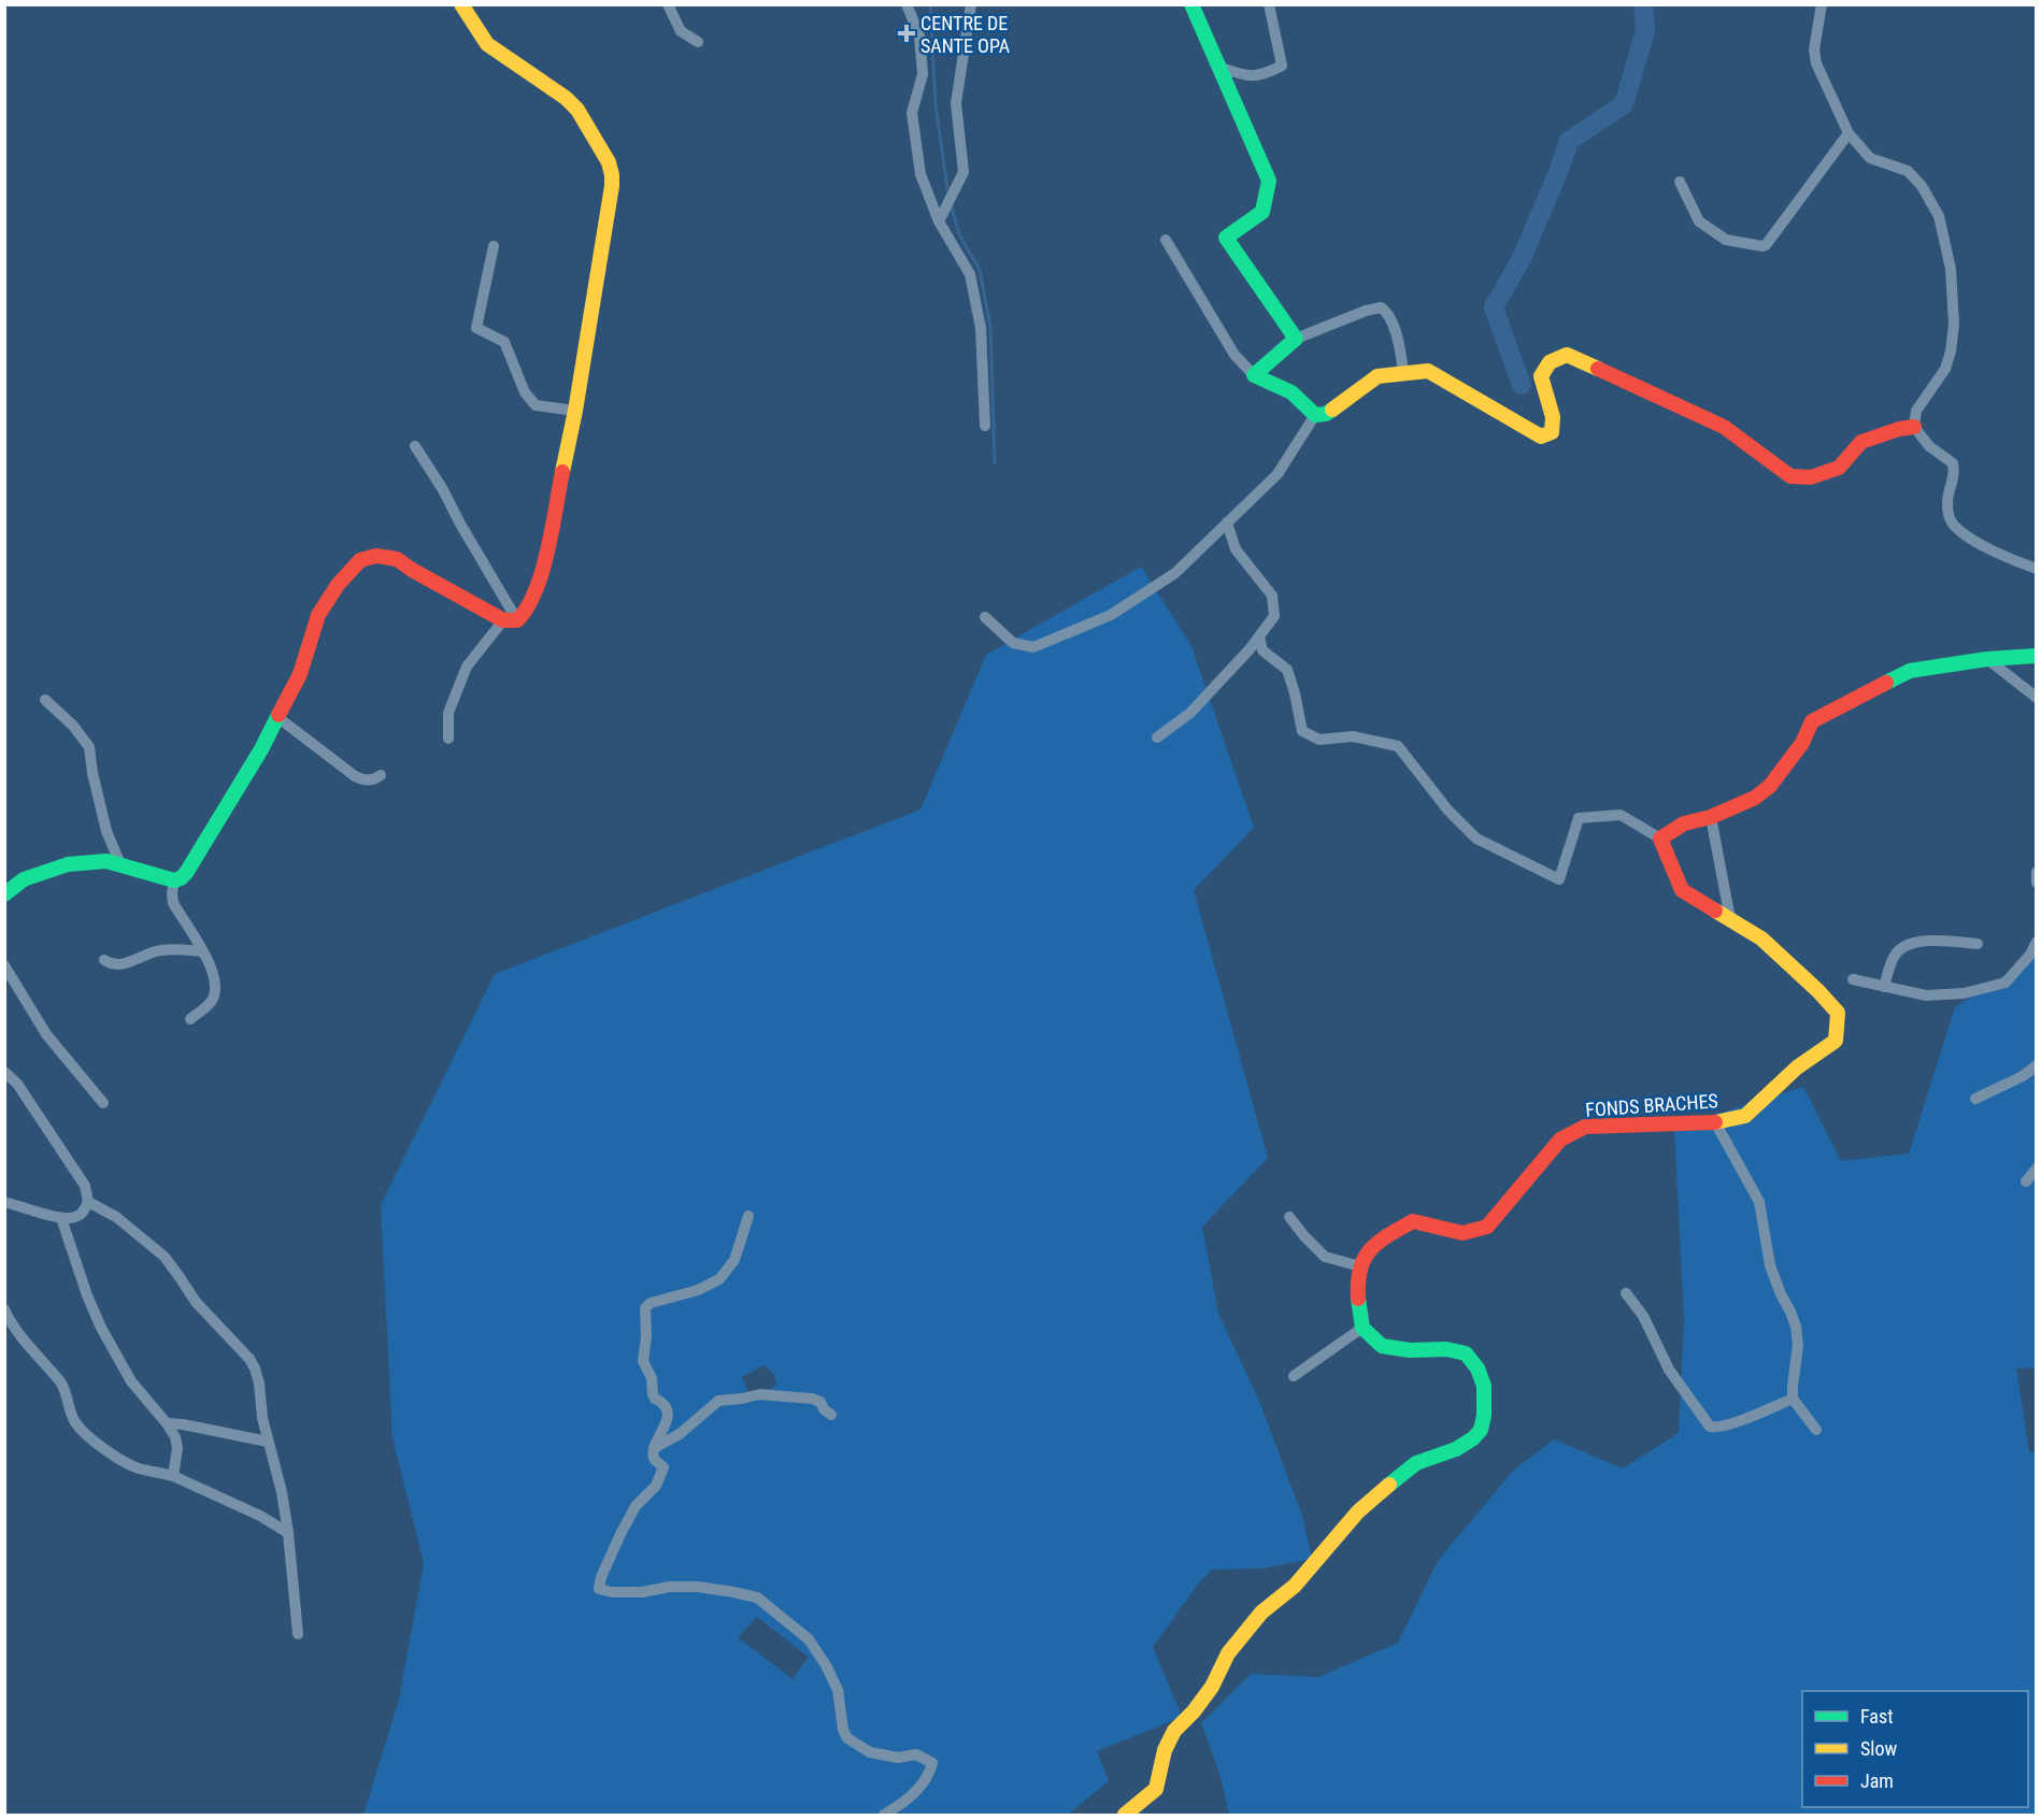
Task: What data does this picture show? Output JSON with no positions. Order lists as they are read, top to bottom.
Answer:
{
  "streets": {
    "street": ["FONDS BRACHES"]
  },
  "places": {
    "health": ["CENTRE DE SANTE OPA"]
  },
  "legend": ["Fast", "Slow", "Jam"]
}
